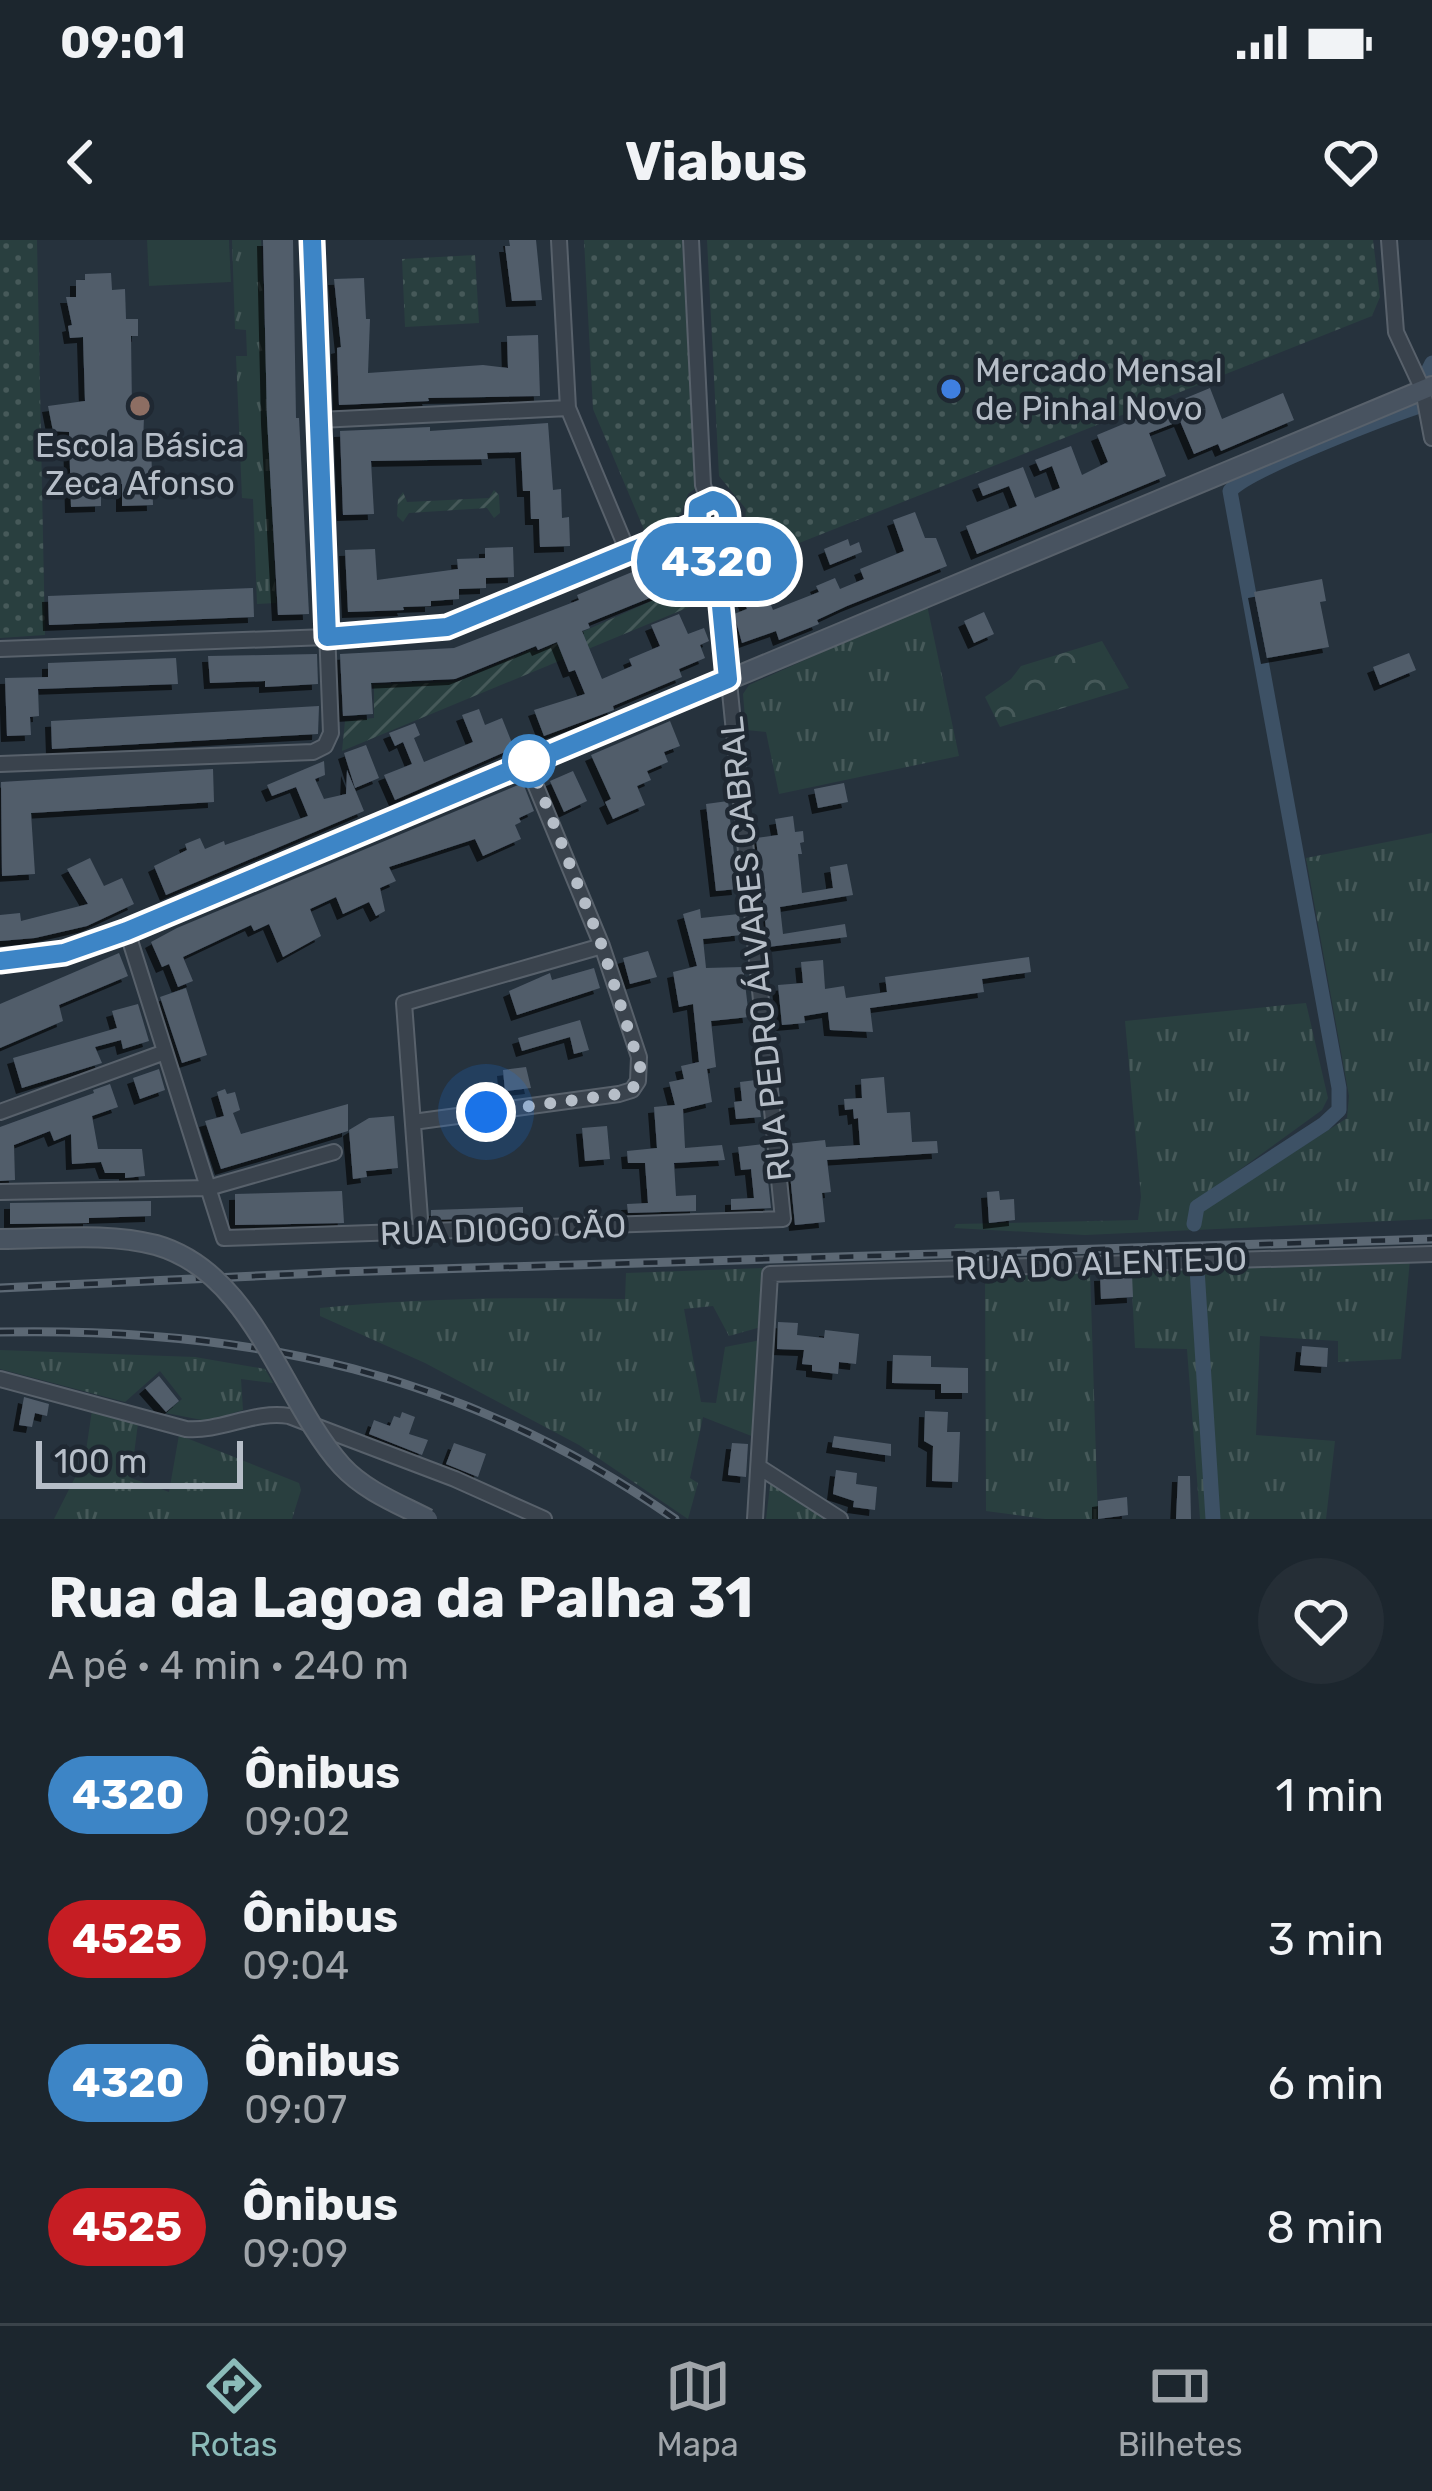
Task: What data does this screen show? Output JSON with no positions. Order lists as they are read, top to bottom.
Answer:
{
  "streets": {
    "street": ["RUA PEDRO ÁLVARES CABRAL", "RUA DIOGO CÃO", "RUA DO ALENTEJO"]
  },
  "crossings": [
    ["RUA PEDRO ÁLVARES CABRAL", "RUA DIOGO CÃO"]
  ],
  "places": ["Mercado Mensal de Pinhal Novo", "Escola Básica Zeca Afonso"],
  "lines": ["bus line 4320"],
  "scale_bar": "100 m",
  "page": {
    "status": "09:01",
    "header": "Viabus",
    "on_map": "4320",
    "scale": "100 m",
    "heading": ["Rua da Lagoa da Palha 31", "A pé · 4 min · 240 m"],
    "list": [
      {
        "mark": "4320",
        "name": "Ônibus",
        "note": "09:02",
        "value": "1 min"
      },
      {
        "mark": "4525",
        "name": "Ônibus",
        "note": "09:04",
        "value": "3 min"
      },
      {
        "mark": "4320",
        "name": "Ônibus",
        "note": "09:07",
        "value": "6 min"
      },
      {
        "mark": "4525",
        "name": "Ônibus",
        "note": "09:09",
        "value": "8 min"
      }
    ],
    "tabs": ["Rotas", "Mapa", "Bilhetes"]
  }
}
